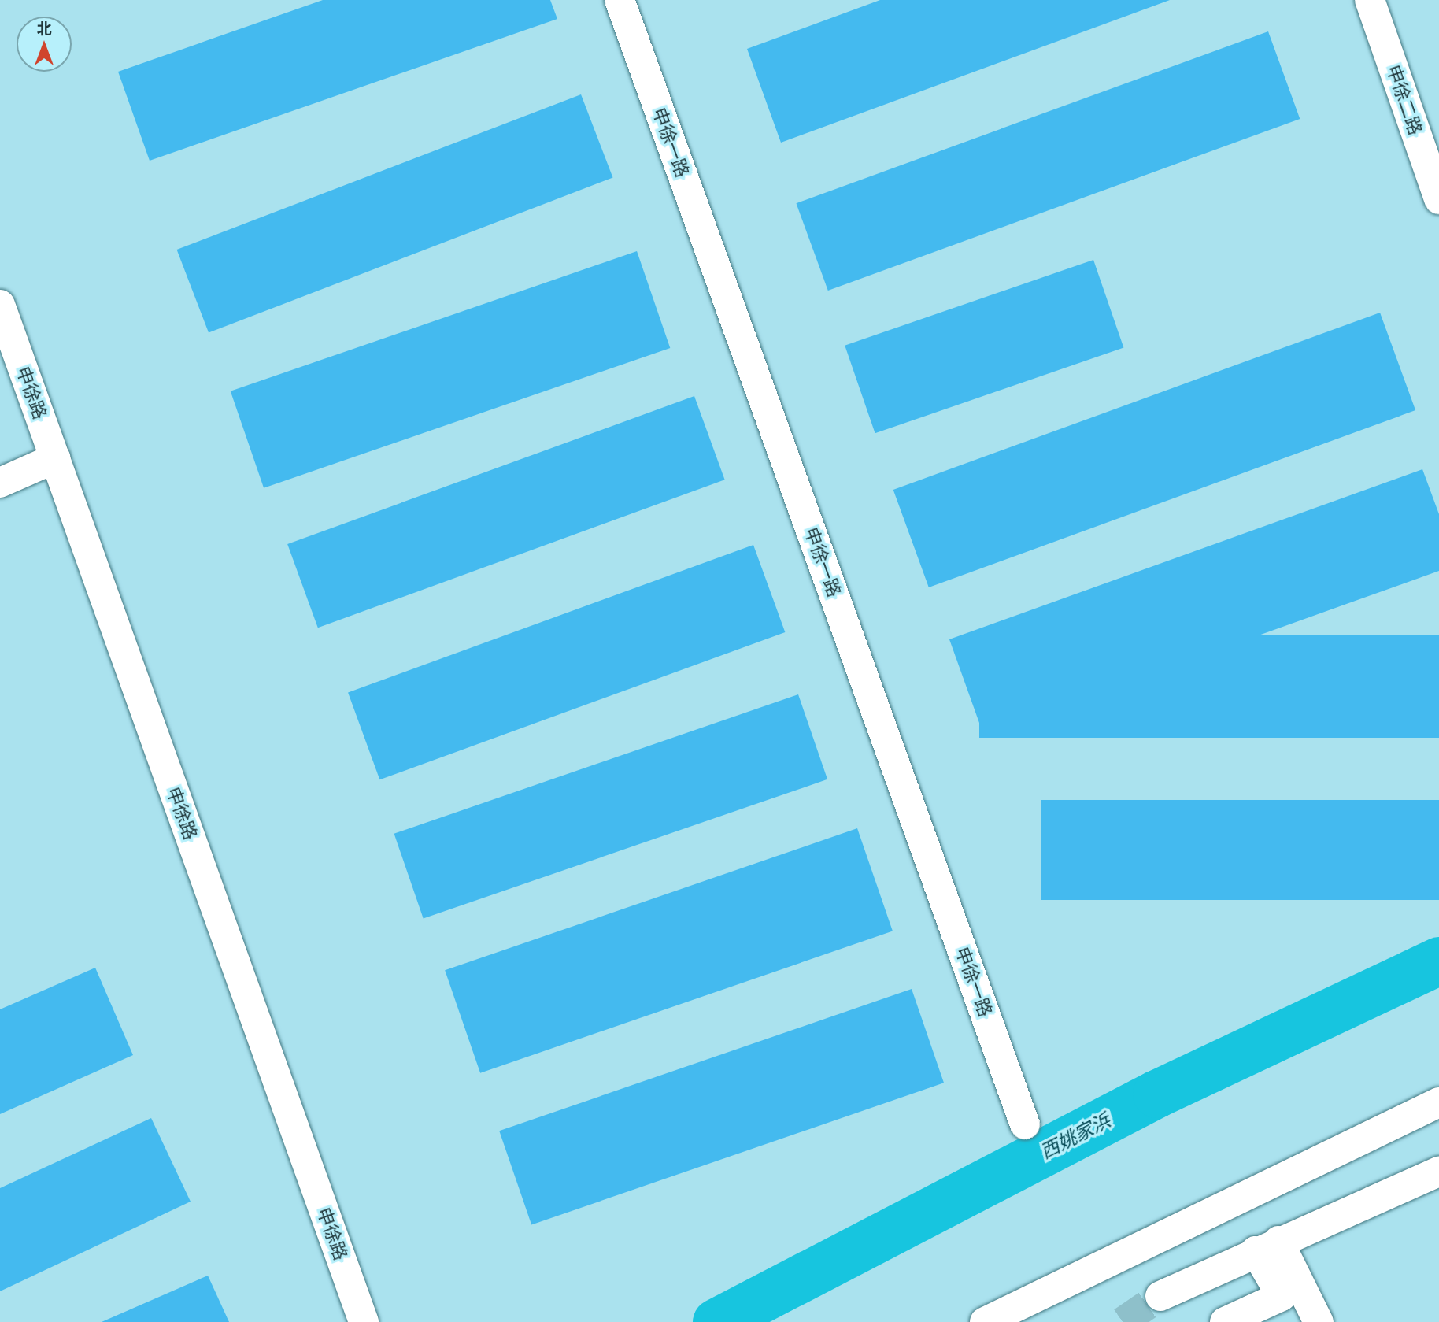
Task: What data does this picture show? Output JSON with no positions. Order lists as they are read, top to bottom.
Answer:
{
  "streets": {
    "street": ["申徐二路", "申徐一路", "申徐路"]
  },
  "water": ["西姚家浜"],
  "north": "top"
}
